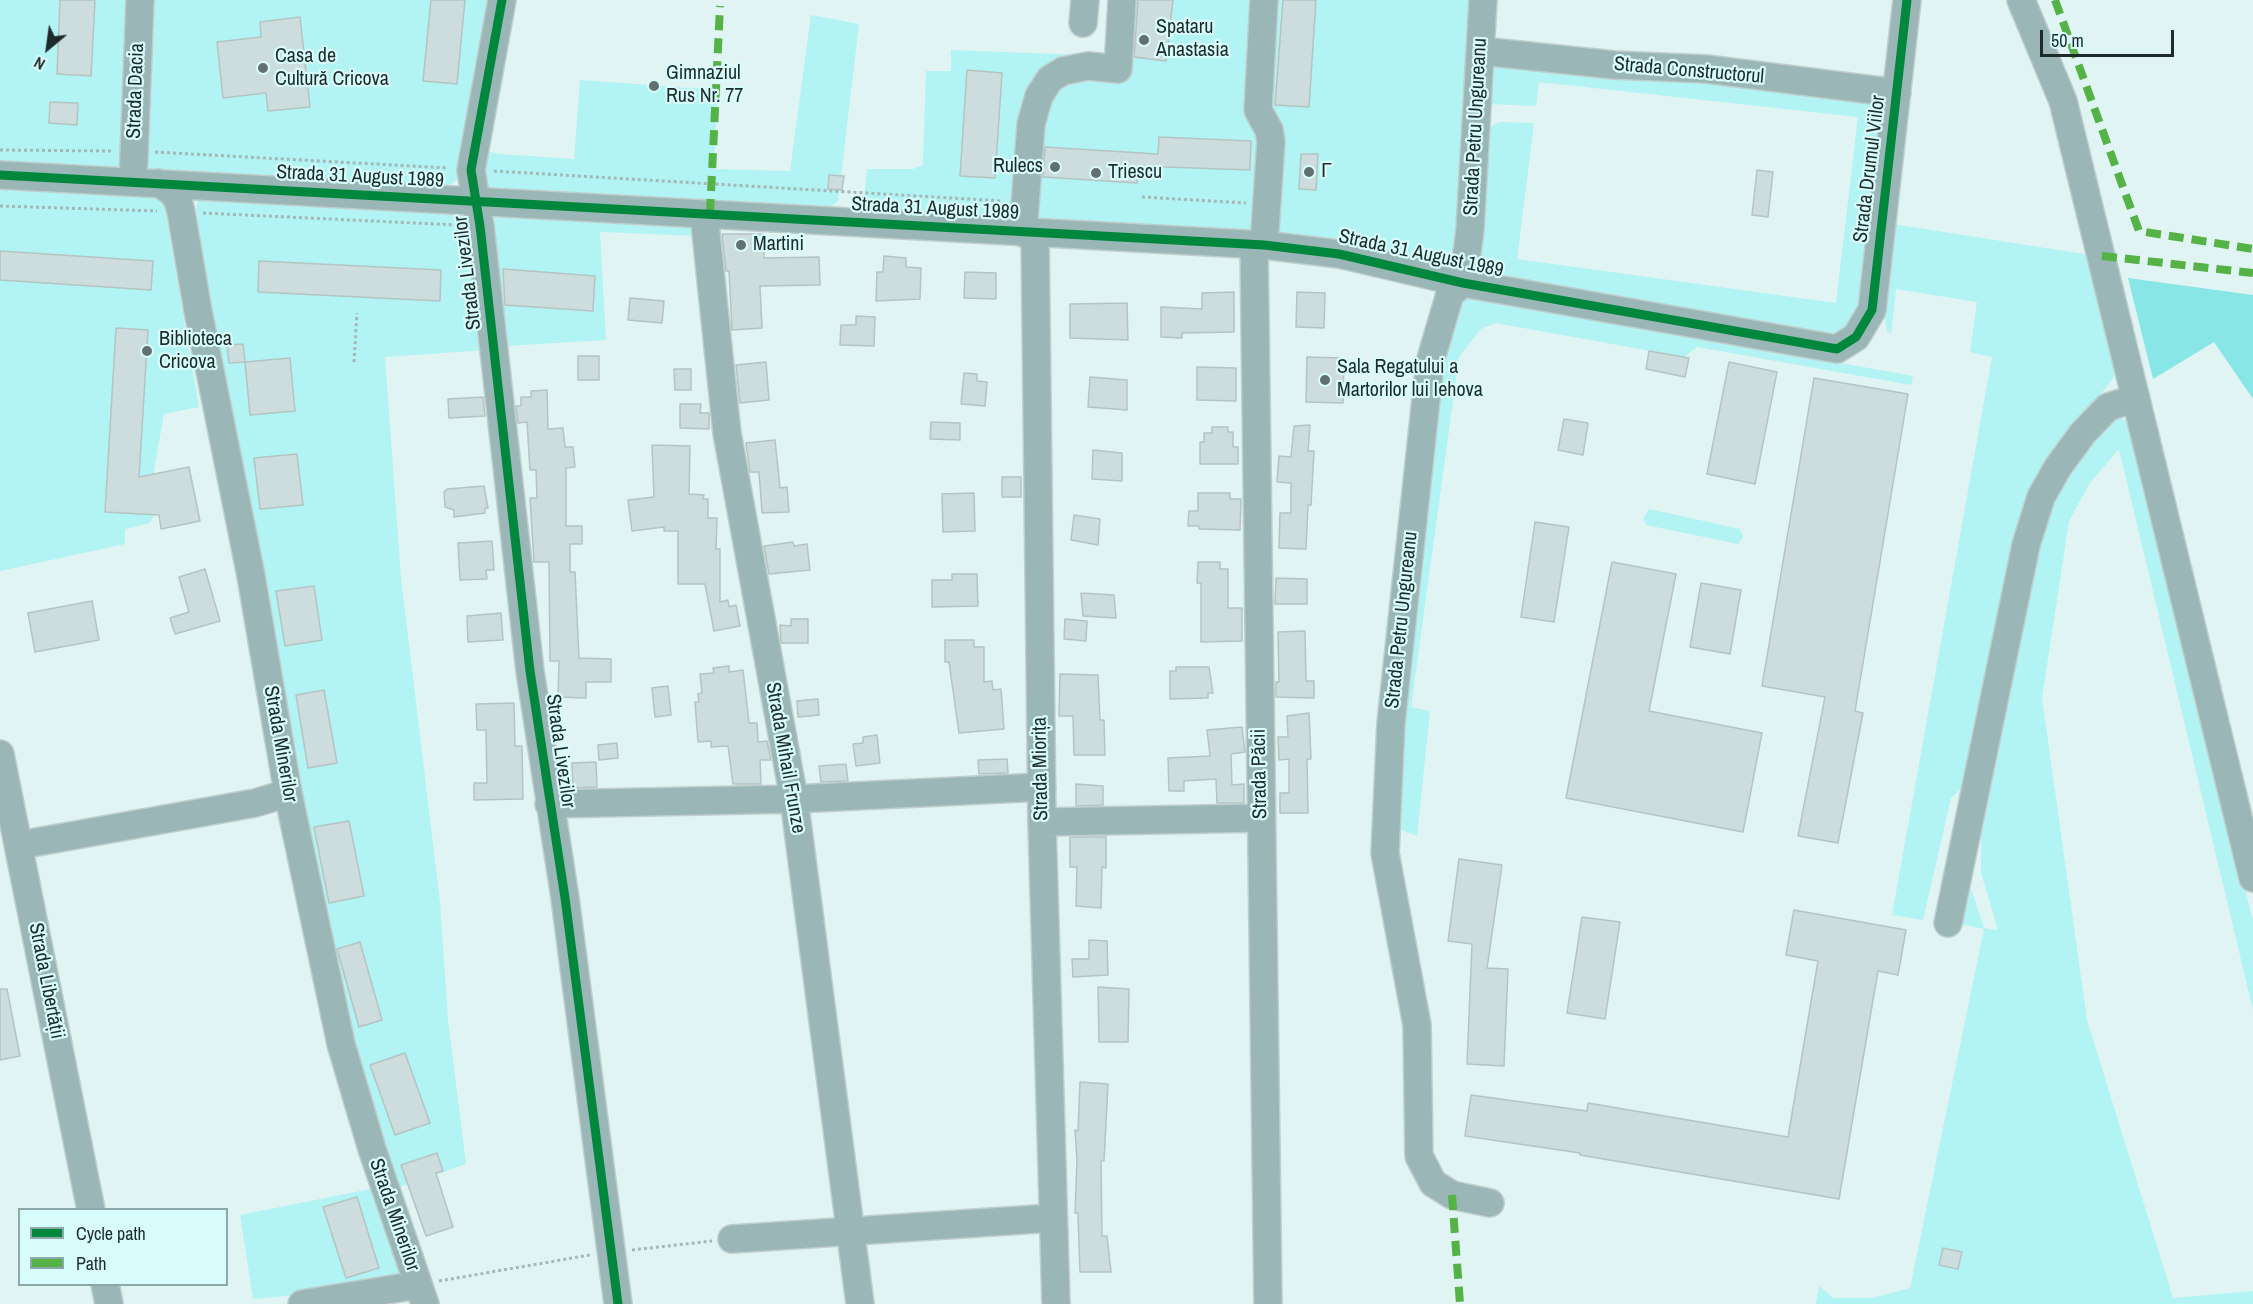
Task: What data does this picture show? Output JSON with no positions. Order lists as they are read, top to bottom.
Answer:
{
  "streets": {
    "street": [
      "Strada Constructorul",
      "Strada Dacia",
      "Strada Petru Ungureanu",
      "Strada Drumul Viilor",
      "Strada 31 August 1989",
      "Strada Livezilor",
      "Strada Minerilor",
      "Strada Mihail Frunze",
      "Strada Miorița",
      "Strada Păcii",
      "Strada Libertății"
    ]
  },
  "crossings": [
    ["Strada Constructorul", "Strada Petru Ungureanu"],
    ["Strada Constructorul", "Strada Drumul Viilor"],
    ["Strada Dacia", "Strada 31 August 1989"],
    ["Strada Dacia", "Strada Minerilor"],
    ["Strada Petru Ungureanu", "Strada 31 August 1989"],
    ["Strada Drumul Viilor", "Strada 31 August 1989"],
    ["Strada 31 August 1989", "Strada Livezilor"],
    ["Strada 31 August 1989", "Strada Minerilor"],
    ["Strada 31 August 1989", "Strada Mihail Frunze"],
    ["Strada 31 August 1989", "Strada Miorița"],
    ["Strada 31 August 1989", "Strada Păcii"]
  ],
  "places": [
    "Spataru Anastasia",
    "Casa de Cultură Cricova",
    "Gimnaziul Rus Nr. 77",
    "Rulecs",
    "Г",
    "Triescu",
    "Martini",
    "Biblioteca Cricova",
    "Sala Regatului a Martorilor lui Iehova"
  ],
  "legend": ["Cycle path", "Path"],
  "scale_bar": "50 m",
  "north": "bottom left"
}
